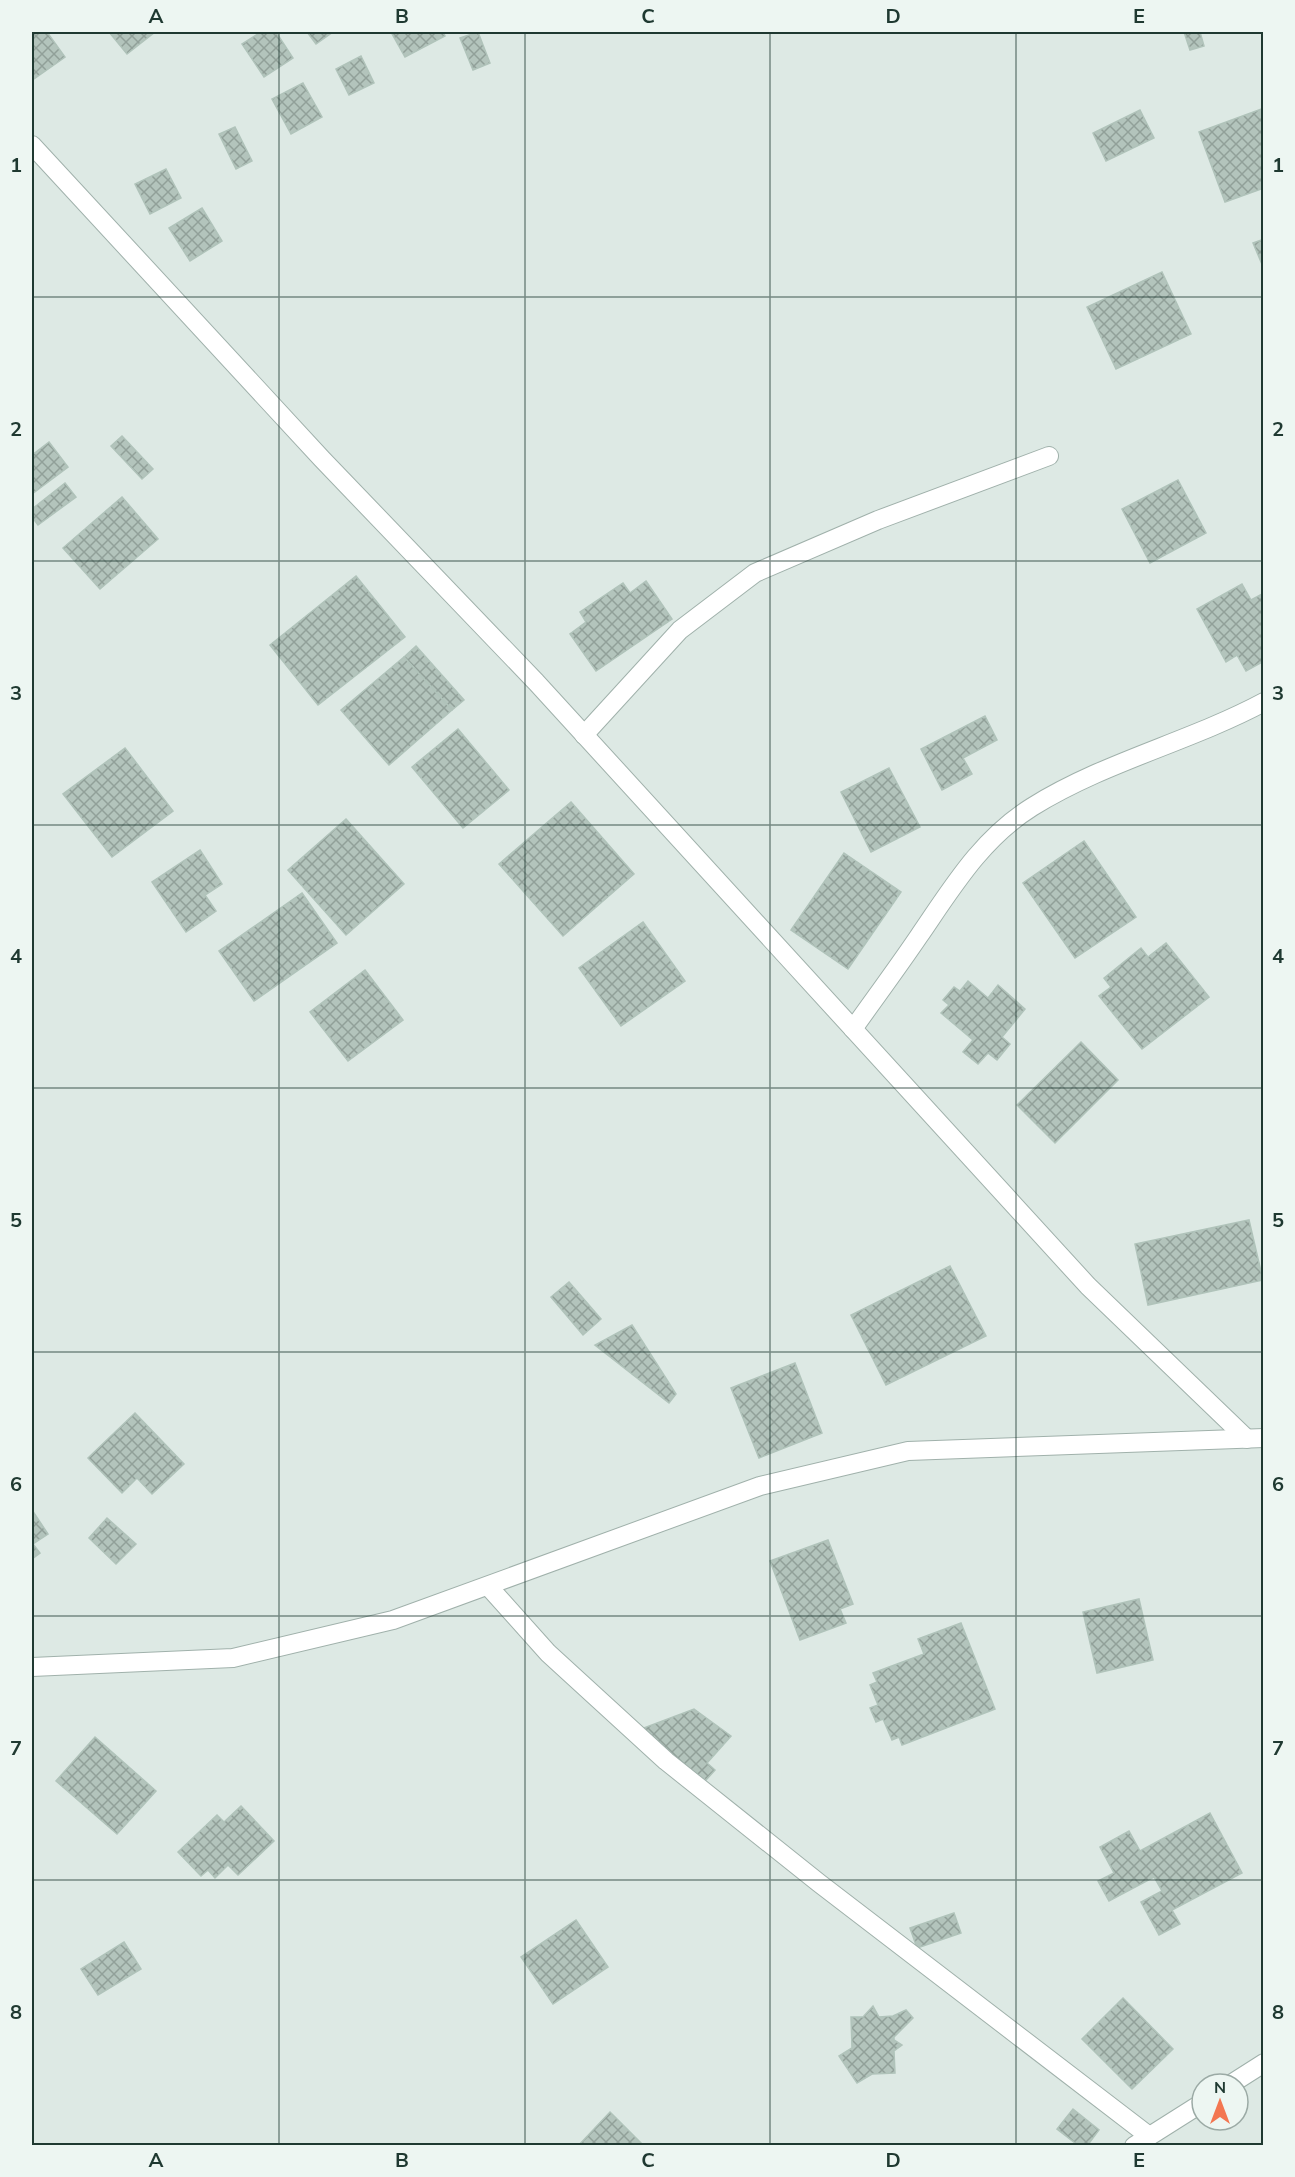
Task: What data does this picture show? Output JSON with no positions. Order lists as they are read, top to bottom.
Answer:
{
  "north": "top",
  "grid": {
    "columns": [
      "A",
      "B",
      "C",
      "D",
      "E"
    ],
    "rows": [
      "1",
      "2",
      "3",
      "4",
      "5",
      "6",
      "7",
      "8"
    ]
  }
}
